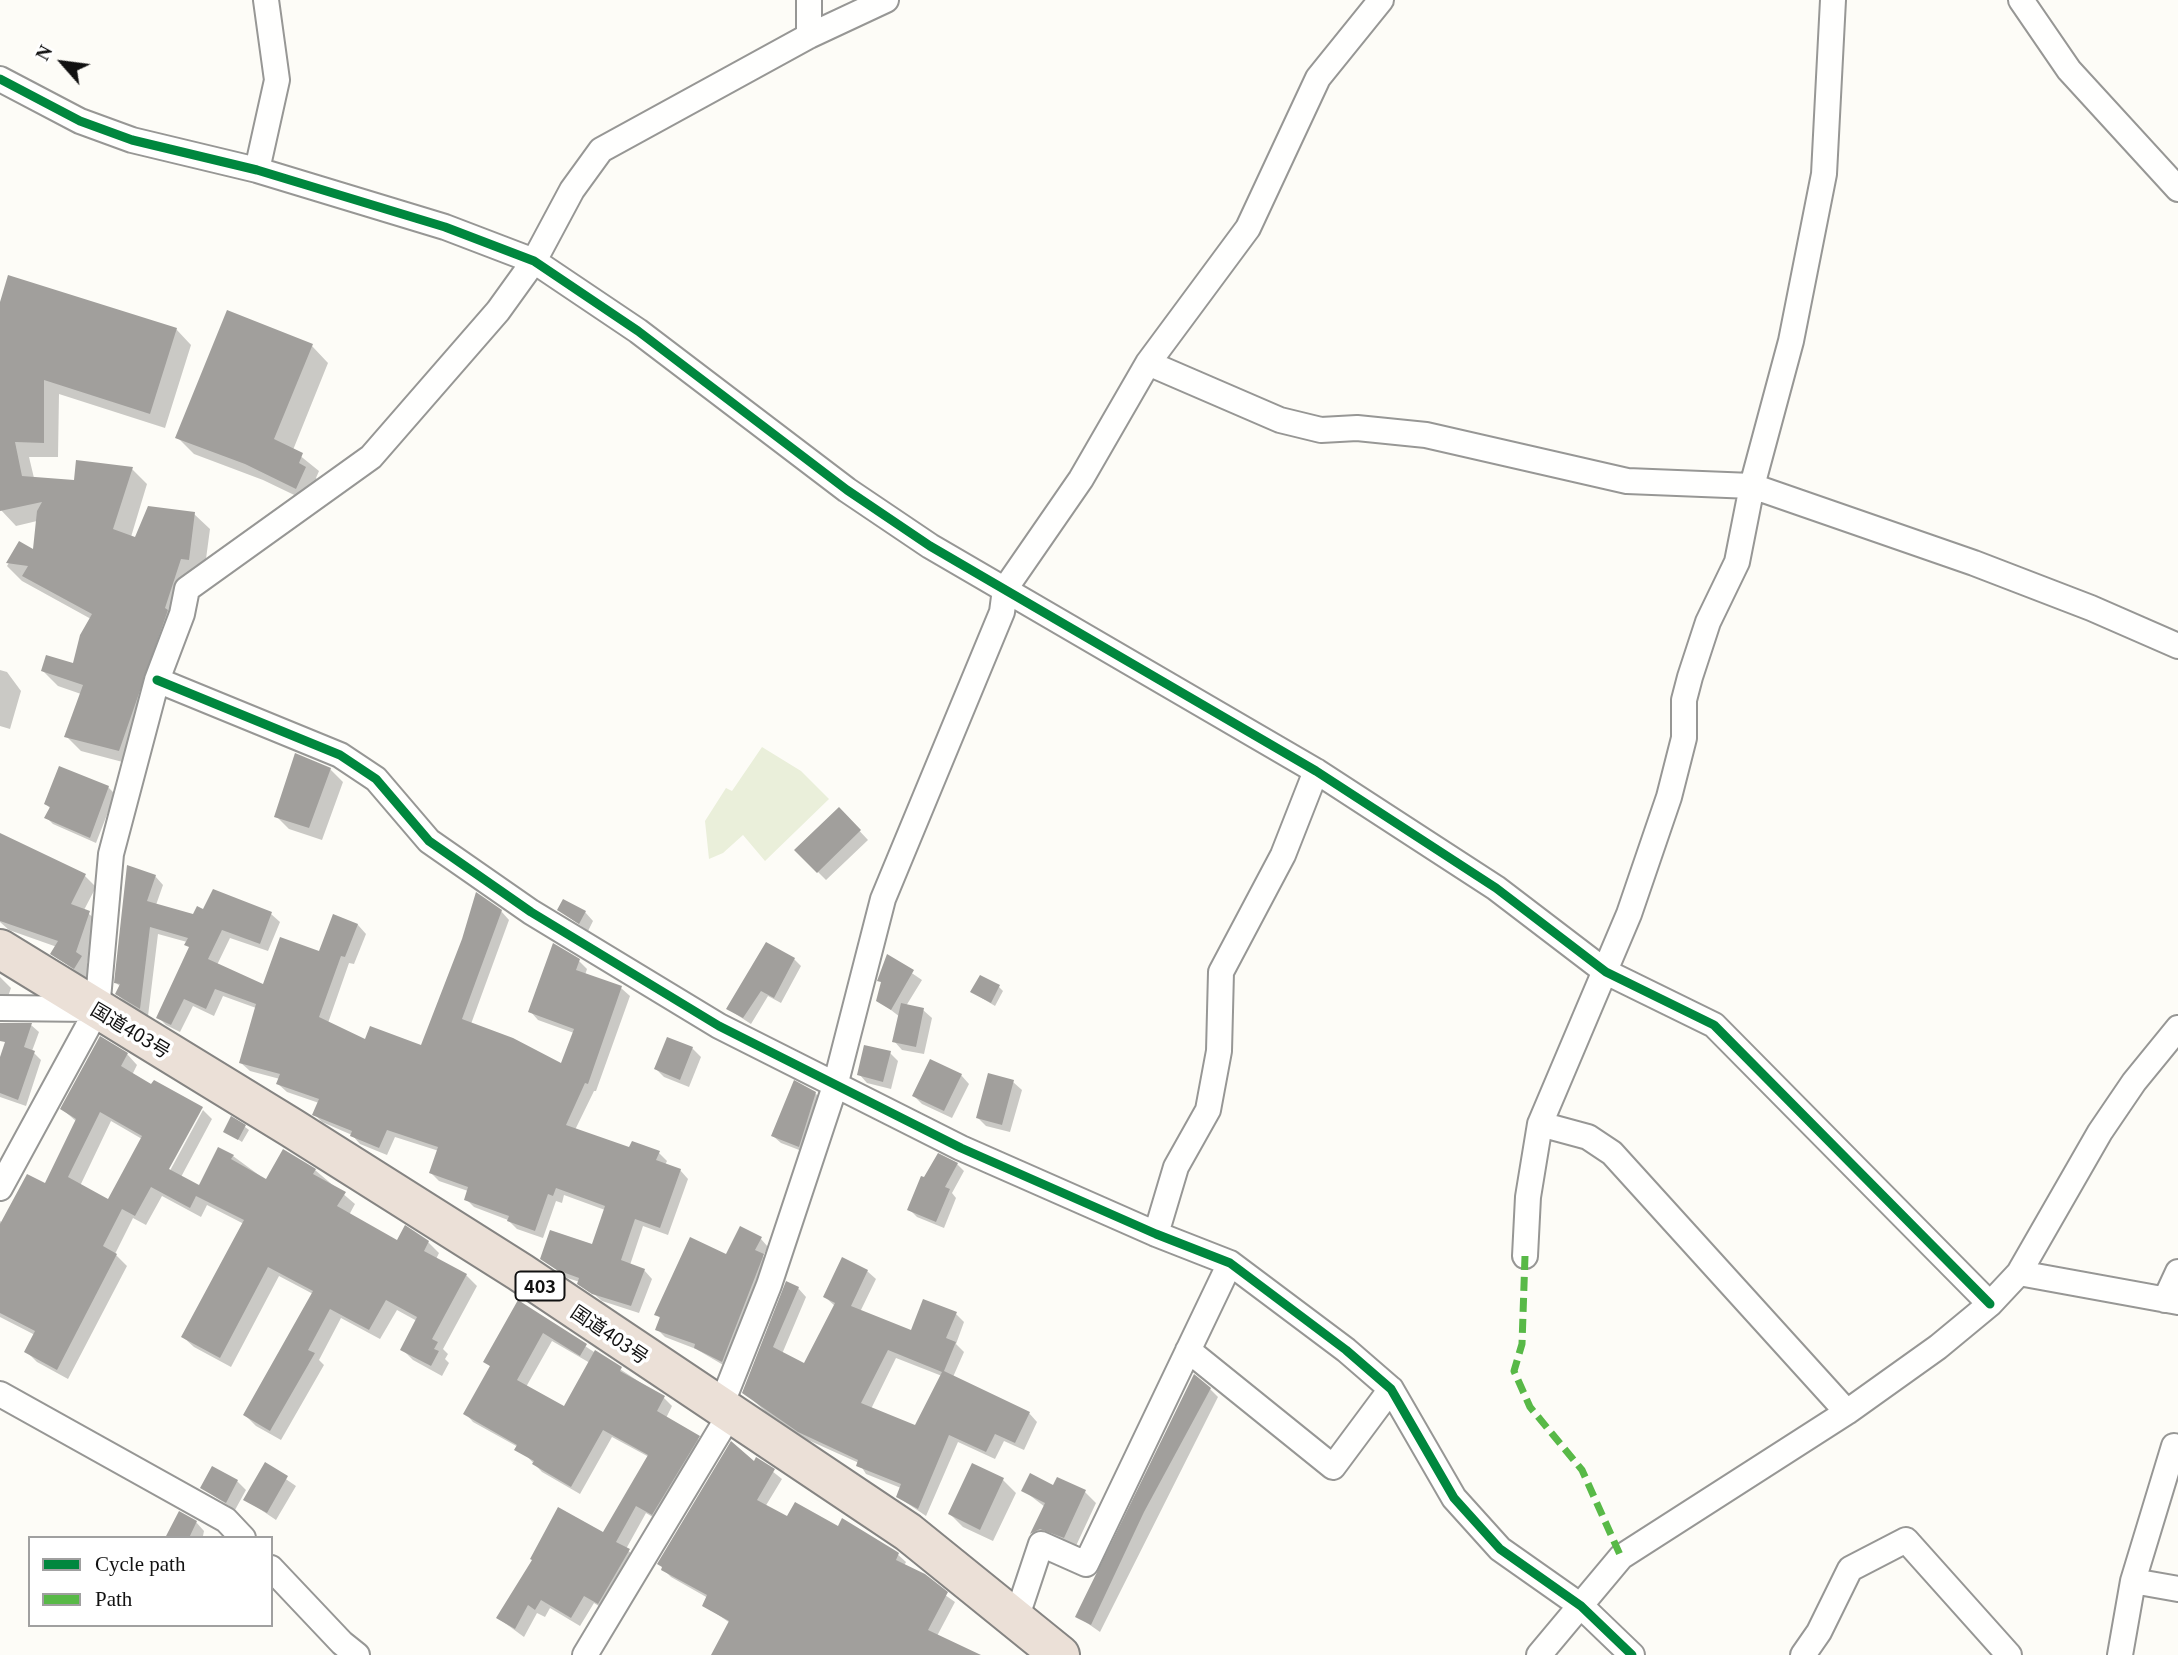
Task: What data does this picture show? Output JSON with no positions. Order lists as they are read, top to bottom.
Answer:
{
  "streets": {
    "highway": ["国道403号", "403"]
  },
  "legend": ["Cycle path", "Path"],
  "north": "top left"
}
